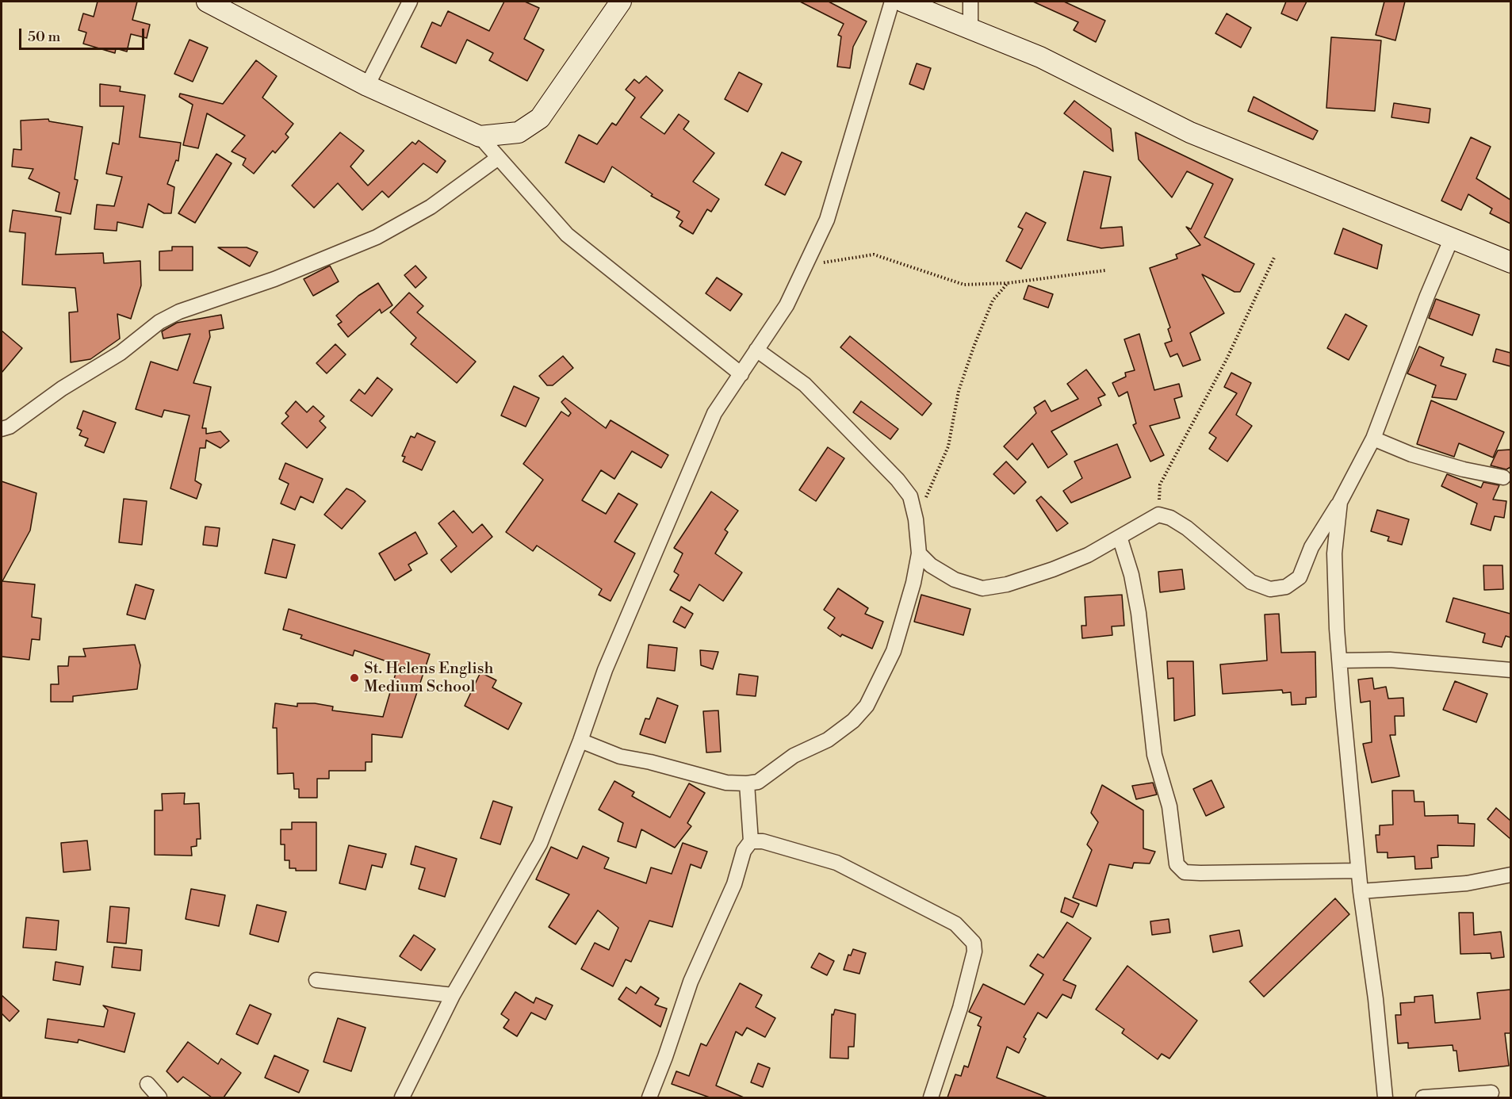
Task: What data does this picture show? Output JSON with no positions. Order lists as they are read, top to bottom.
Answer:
{
  "places": ["St. Helens English Medium School"],
  "scale_bar": "50 m"
}
